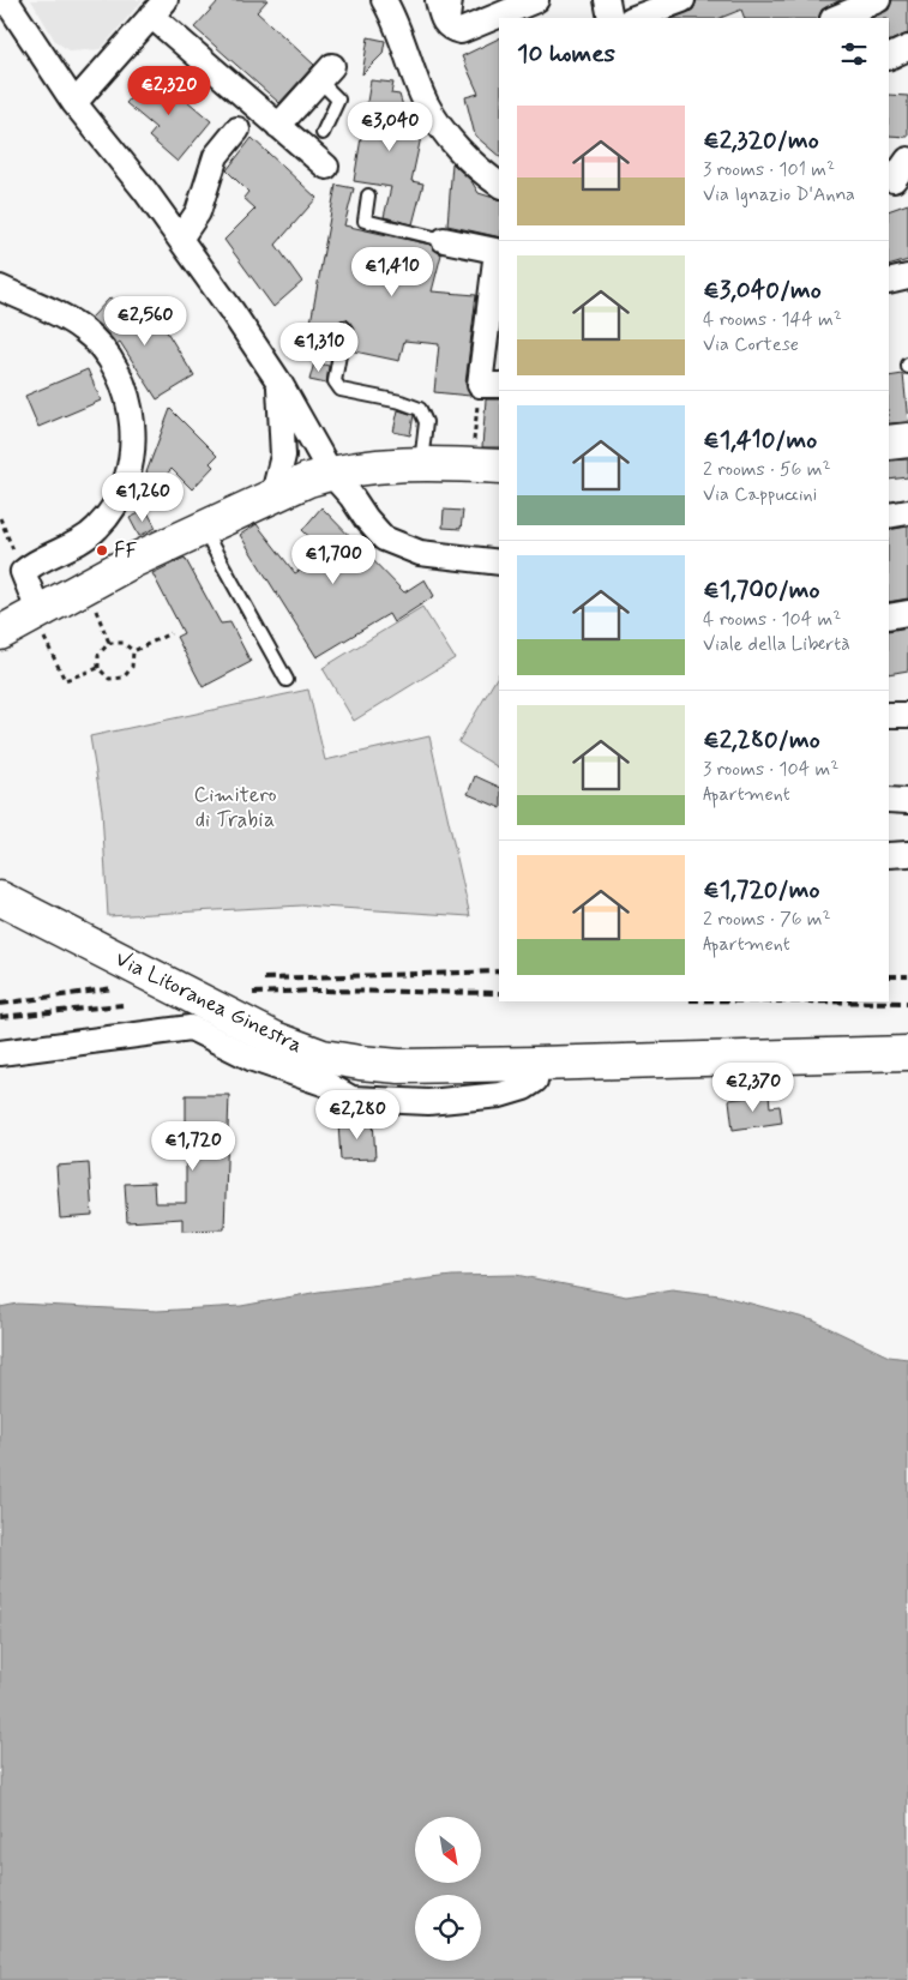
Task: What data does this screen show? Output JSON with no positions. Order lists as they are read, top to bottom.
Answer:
{
  "streets": {
    "main road": ["Via Litoranea Ginestra"]
  },
  "parks": ["Cimitero di Trabia"],
  "places": ["FF"],
  "north": "bottom right",
  "page": {
    "heading": "10 homes",
    "price": [
      "€2,320",
      "€3,040",
      "€1,410",
      "€2,560",
      "€1,310",
      "€1,260",
      "€1,700",
      "€2,370",
      "€2,280",
      "€1,720"
    ],
    "list": [
      {
        "name": "€2,320/mo",
        "note": "3 rooms · 101 m² · Via Ignazio D'Anna"
      },
      {
        "name": "€3,040/mo",
        "note": "4 rooms · 144 m² · Via Cortese"
      },
      {
        "name": "€1,410/mo",
        "note": "2 rooms · 56 m² · Via Cappuccini"
      },
      {
        "name": "€1,700/mo",
        "note": "4 rooms · 104 m² · Viale della Libertà"
      },
      {
        "name": "€2,280/mo",
        "note": "3 rooms · 104 m² · Apartment"
      },
      {
        "name": "€1,720/mo",
        "note": "2 rooms · 76 m² · Apartment"
      }
    ]
  }
}
